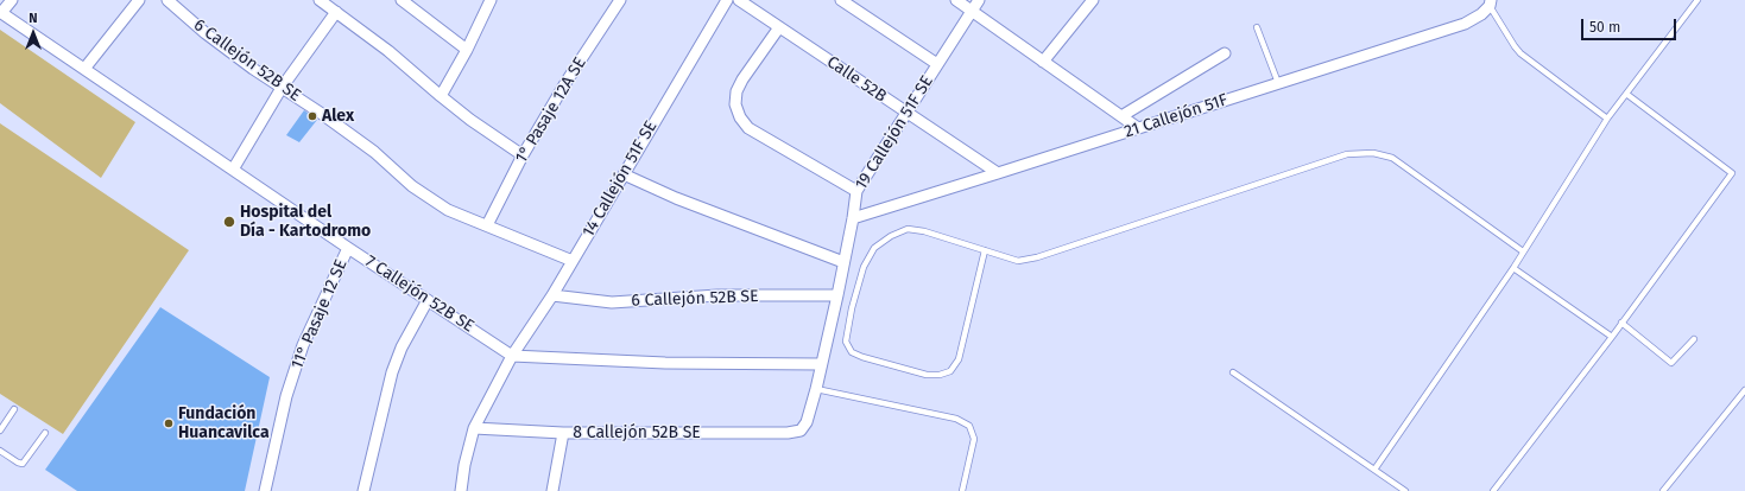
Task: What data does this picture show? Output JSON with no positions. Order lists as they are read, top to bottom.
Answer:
{
  "streets": {
    "street": [
      "6 Callejón 52B SE",
      "Calle 52B",
      "1° Pasaje 12A SE",
      "21 Callejón 51F",
      "19 Callejón 51F SE",
      "14 Callejón 51F SE",
      "7 Callejón 52B SE",
      "11° Pasaje 12 SE",
      "8 Callejón 52B SE"
    ]
  },
  "crossings": [
    ["6 Callejón 52B SE", "1° Pasaje 12A SE"],
    ["6 Callejón 52B SE", "19 Callejón 51F SE"],
    ["6 Callejón 52B SE", "14 Callejón 51F SE"],
    ["Calle 52B", "21 Callejón 51F"],
    ["Calle 52B", "19 Callejón 51F SE"],
    ["21 Callejón 51F", "19 Callejón 51F SE"],
    ["19 Callejón 51F SE", "8 Callejón 52B SE"],
    ["14 Callejón 51F SE", "7 Callejón 52B SE"],
    ["14 Callejón 51F SE", "8 Callejón 52B SE"],
    ["7 Callejón 52B SE", "11° Pasaje 12 SE"]
  ],
  "places": ["Alex", "Hospital del Día - Kartodromo", "Fundación Huancavilca"],
  "scale_bar": "50 m",
  "north": "top"
}
